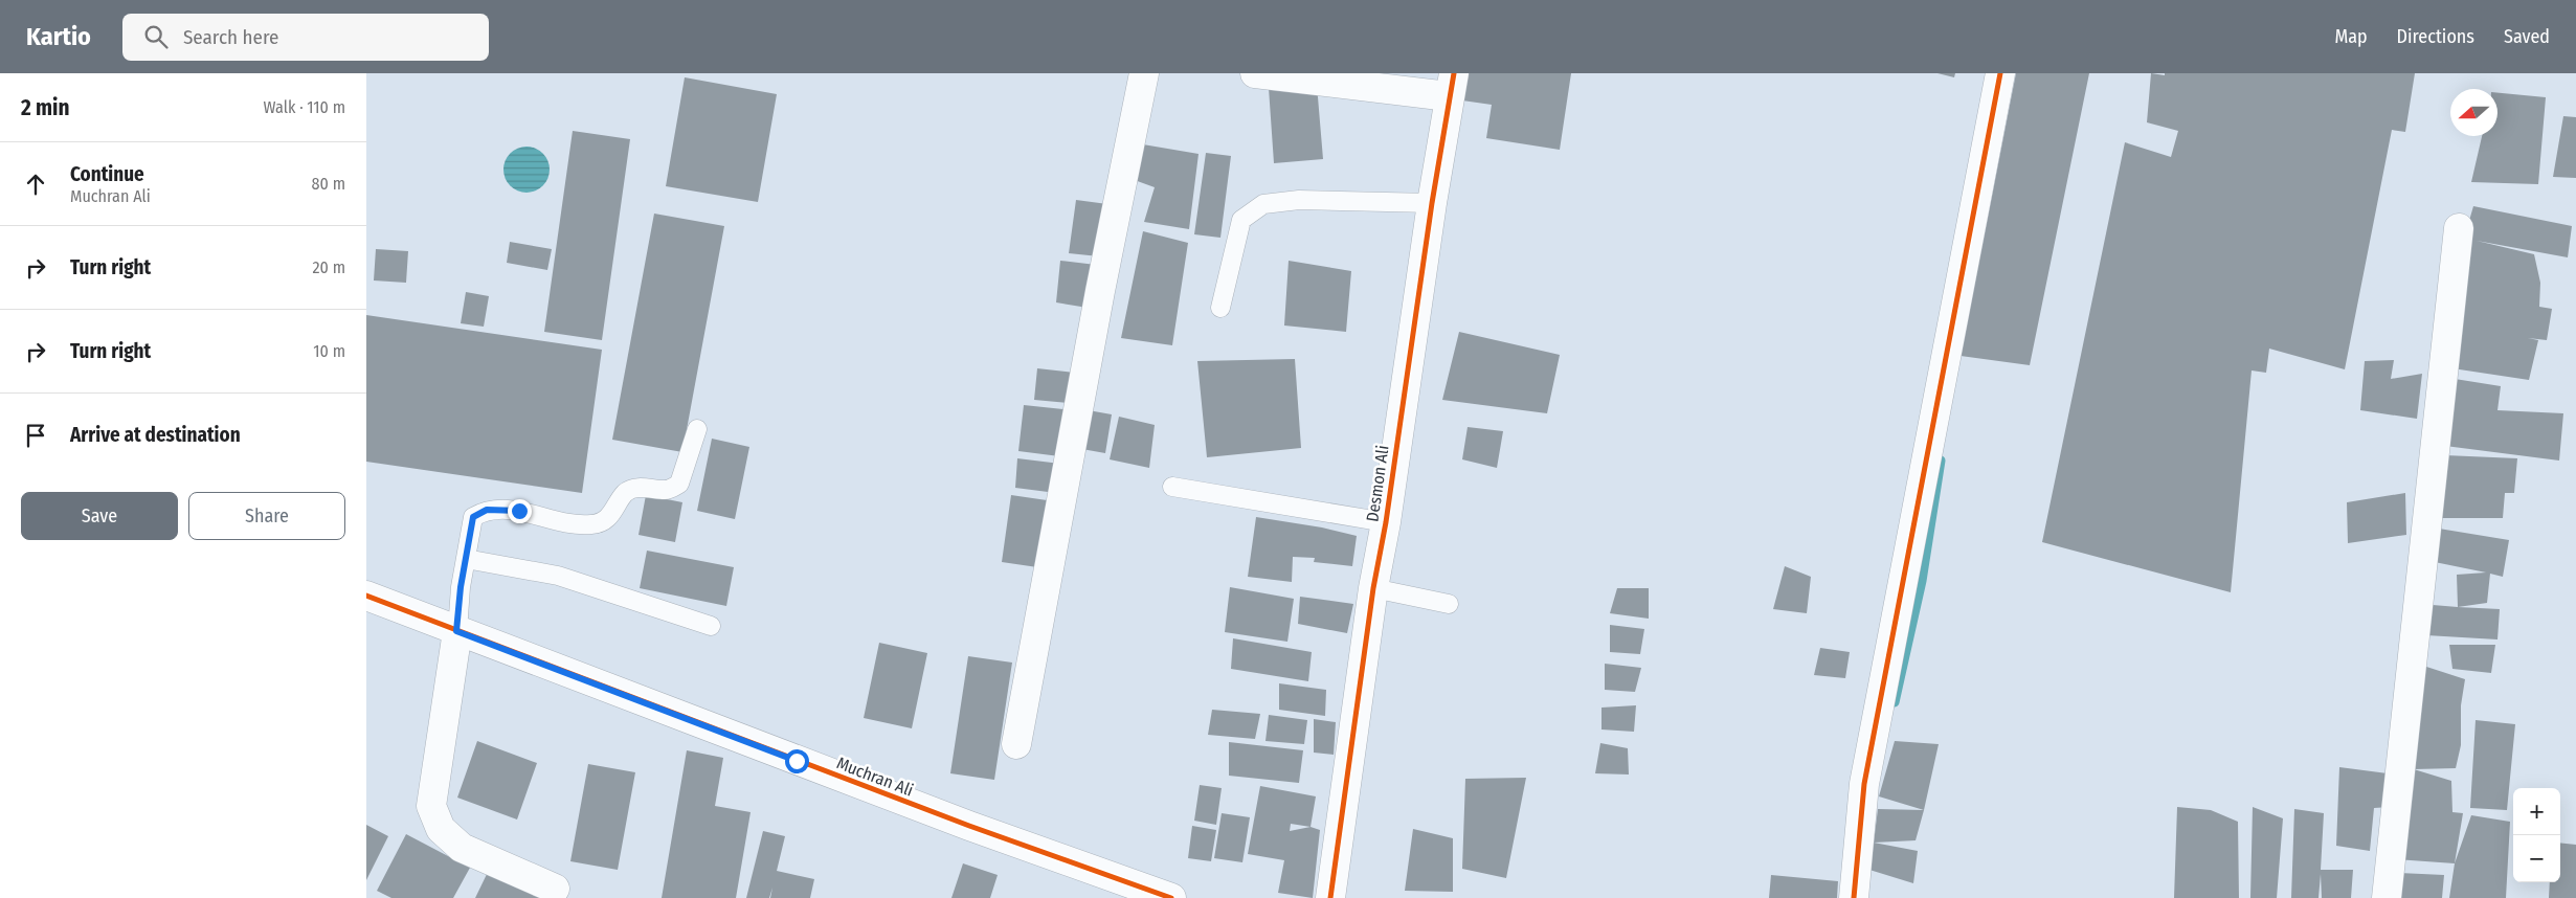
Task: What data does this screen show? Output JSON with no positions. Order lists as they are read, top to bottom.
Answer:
{
  "streets": {
    "street": ["Desmon Ali", "Muchran Ali"]
  },
  "north": "left",
  "page": {
    "header": "Kartio",
    "search": "Search here",
    "nav": ["Map", "Directions", "Saved"],
    "heading": ["2 min", "Walk · 110 m"],
    "list": [
      ["Continue", "Muchran Ali", "80 m"],
      ["Turn right", "20 m"],
      ["Turn right", "10 m"],
      "Arrive at destination"
    ],
    "buttons": ["Save", "Share"],
    "map_buttons": ["+", "−"]
  }
}
